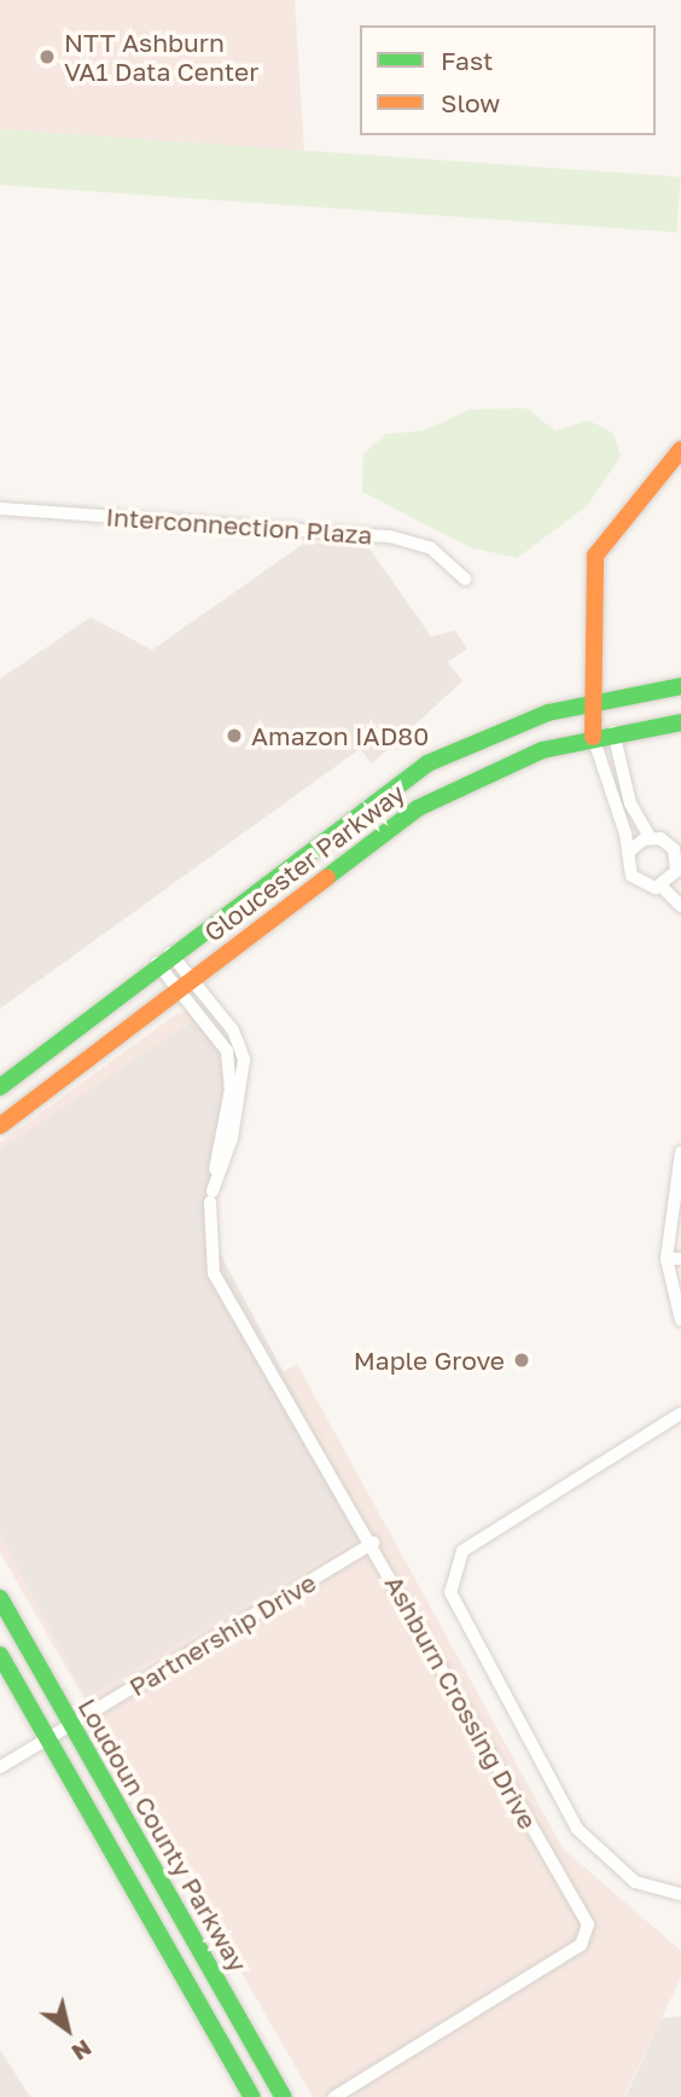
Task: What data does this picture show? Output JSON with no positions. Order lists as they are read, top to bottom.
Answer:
{
  "streets": {
    "main road": ["Gloucester Parkway", "Loudoun County Parkway"],
    "street": ["Interconnection Plaza", "Partnership Drive", "Ashburn Crossing Drive"]
  },
  "crossings": [
    ["Partnership Drive", "Ashburn Crossing Drive"],
    ["Partnership Drive", "Loudoun County Parkway"]
  ],
  "places": ["NTT Ashburn VA1 Data Center", "Amazon IAD80", "Maple Grove"],
  "legend": ["Fast", "Slow"],
  "north": "bottom right"
}
